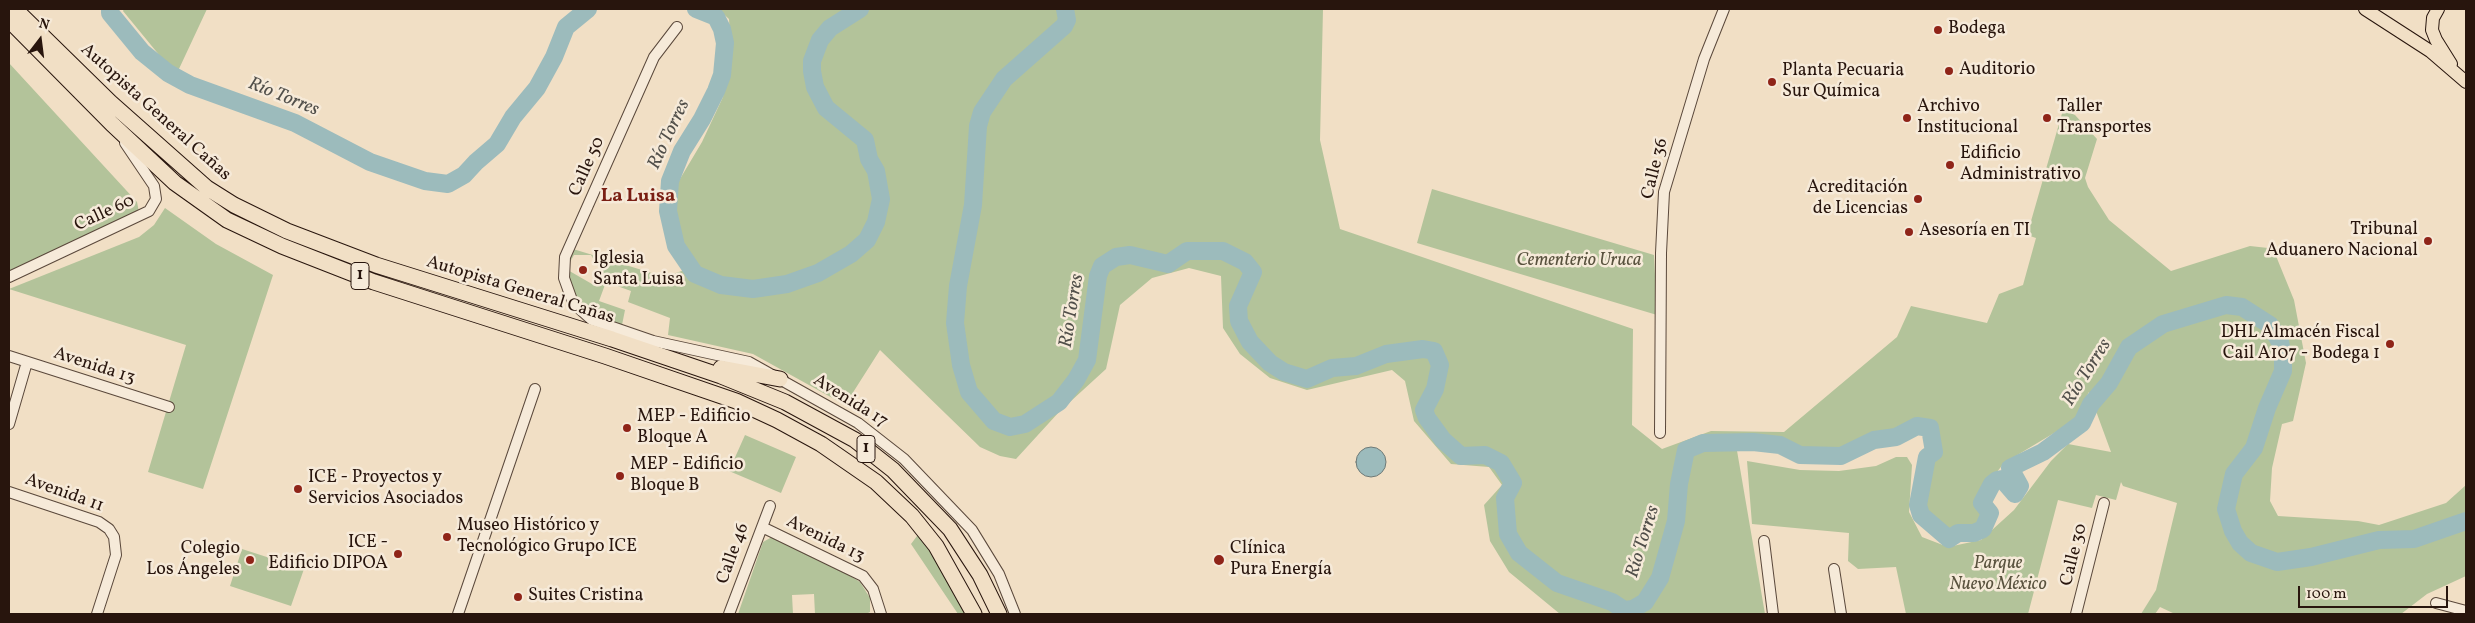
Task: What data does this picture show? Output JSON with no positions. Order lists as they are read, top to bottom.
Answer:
{
  "streets": {
    "highway": ["Autopista General Cañas", "1"],
    "street": [
      "Calle 50",
      "Calle 36",
      "Calle 60",
      "Avenida 13",
      "Avenida 17",
      "Avenida 11",
      "Calle 46",
      "Calle 30"
    ]
  },
  "crossings": [
    ["Autopista General Cañas", "Calle 60"],
    ["Calle 50", "Avenida 17"],
    ["Avenida 13", "Calle 46"]
  ],
  "districts": ["La Luisa"],
  "water": ["Río Torres"],
  "parks": ["Cementerio Uruca", "Parque Nuevo México"],
  "places": [
    "Bodega",
    "Auditorio",
    "Planta Pecuaria Sur Química",
    "Archivo Institucional",
    "Taller Transportes",
    "Edificio Administrativo",
    "Acreditación de Licencias",
    "Asesoría en TI",
    "Tribunal Aduanero Nacional",
    "Iglesia Santa Luisa",
    "DHL Almacén Fiscal Cail A107 - Bodega 1",
    "MEP - Edificio Bloque A",
    "MEP - Edificio Bloque B",
    "ICE - Proyectos y Servicios Asociados",
    "Museo Histórico y Tecnológico Grupo ICE",
    "ICE - Edificio DIPOA",
    "Colegio Los Ángeles",
    "Clínica Pura Energía",
    "Suites Cristina"
  ],
  "scale_bar": "100 m",
  "north": "top"
}
